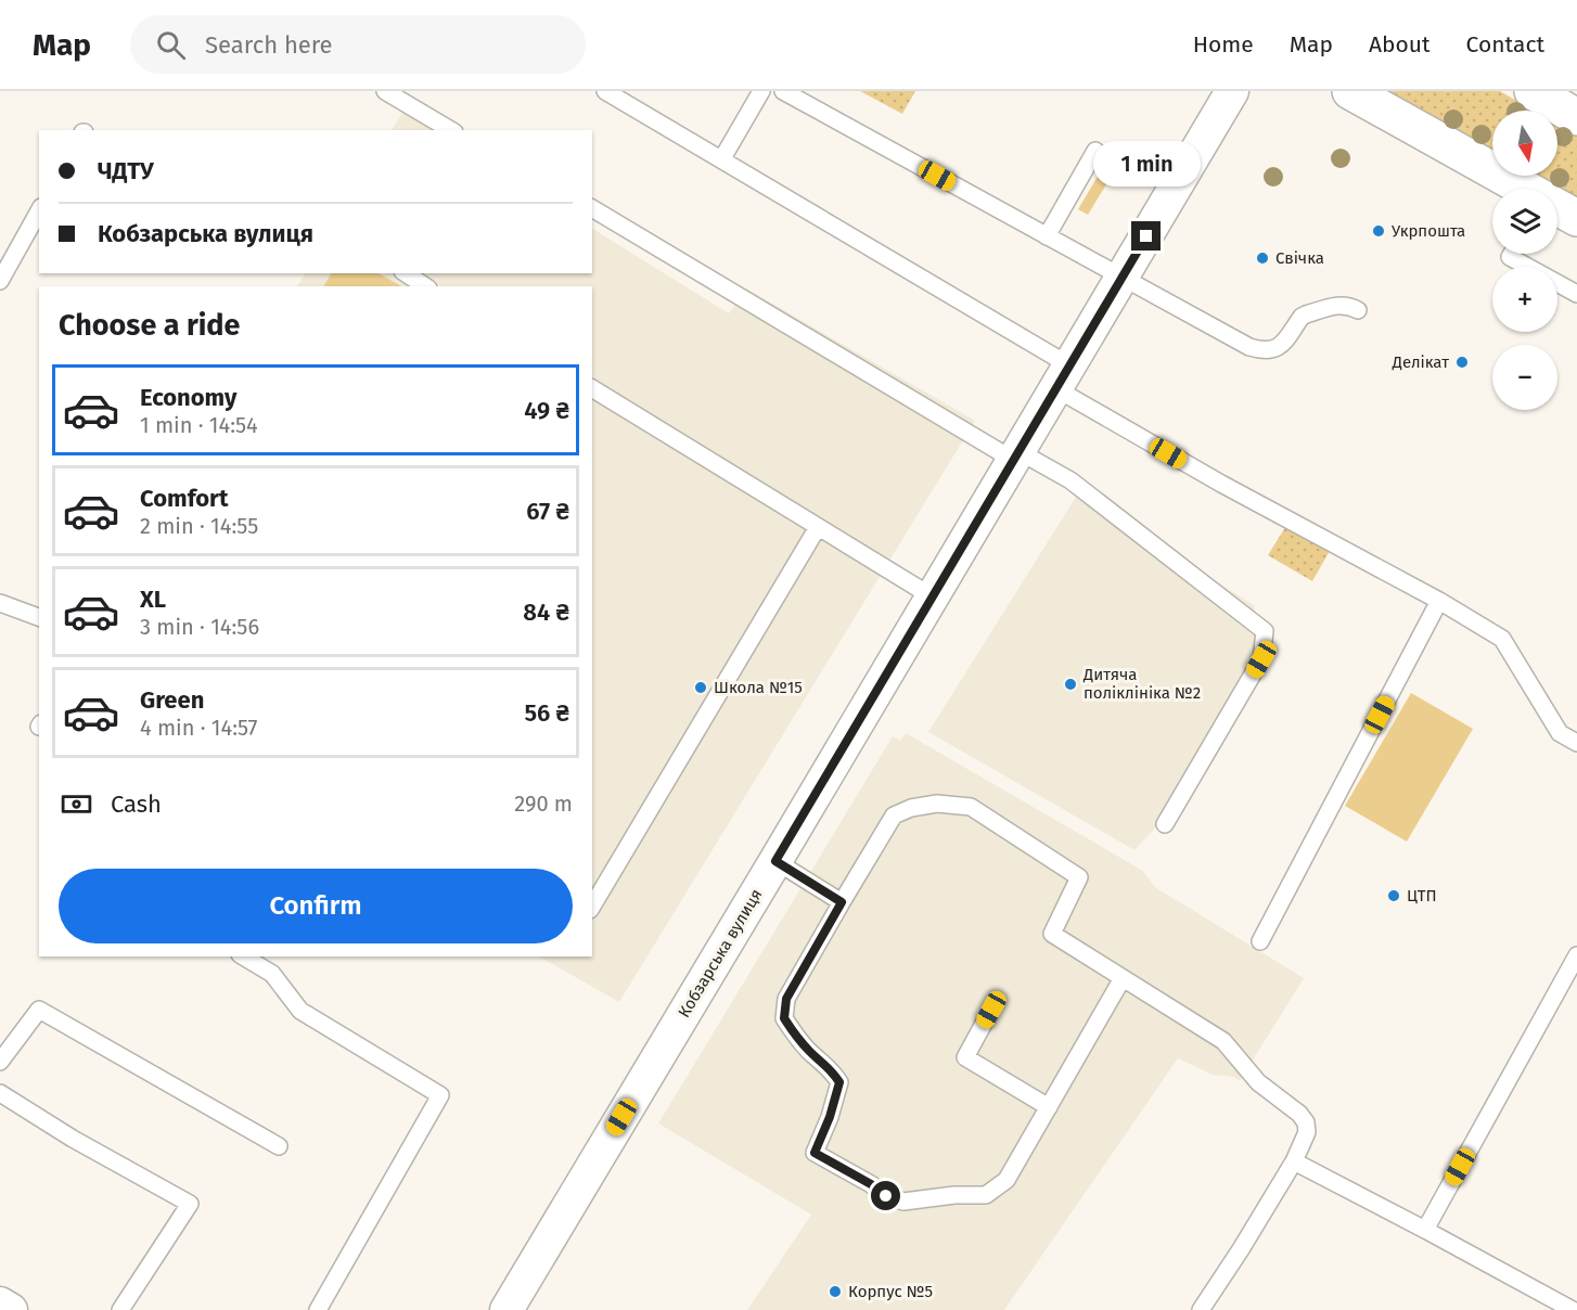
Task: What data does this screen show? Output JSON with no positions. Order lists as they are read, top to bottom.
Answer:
{
  "streets": {
    "street": ["Кобзарська вулиця"]
  },
  "places": [
    "Укрпошта",
    "Свічка",
    "Делікат",
    "Дитяча поліклініка №2",
    "Школа №15",
    "ЦТП",
    "Корпус №5"
  ],
  "north": "bottom",
  "page": {
    "header": "Map",
    "search": "Search here",
    "nav": [
      "Home",
      "Map",
      "About",
      "Contact"
    ],
    "map_buttons": ["+", "−"],
    "banner": ["ЧДТУ", "Кобзарська вулиця"],
    "bubble": "1 min",
    "heading": "Choose a ride",
    "list": [
      {
        "name": "Economy",
        "note": "1 min · 14:54",
        "value": "49 ₴"
      },
      {
        "name": "Comfort",
        "note": "2 min · 14:55",
        "value": "67 ₴"
      },
      {
        "name": "XL",
        "note": "3 min · 14:56",
        "value": "84 ₴"
      },
      {
        "name": "Green",
        "note": "4 min · 14:57",
        "value": "56 ₴"
      }
    ],
    "pay": ["Cash", "290 m"],
    "buttons": "Confirm"
  }
}
